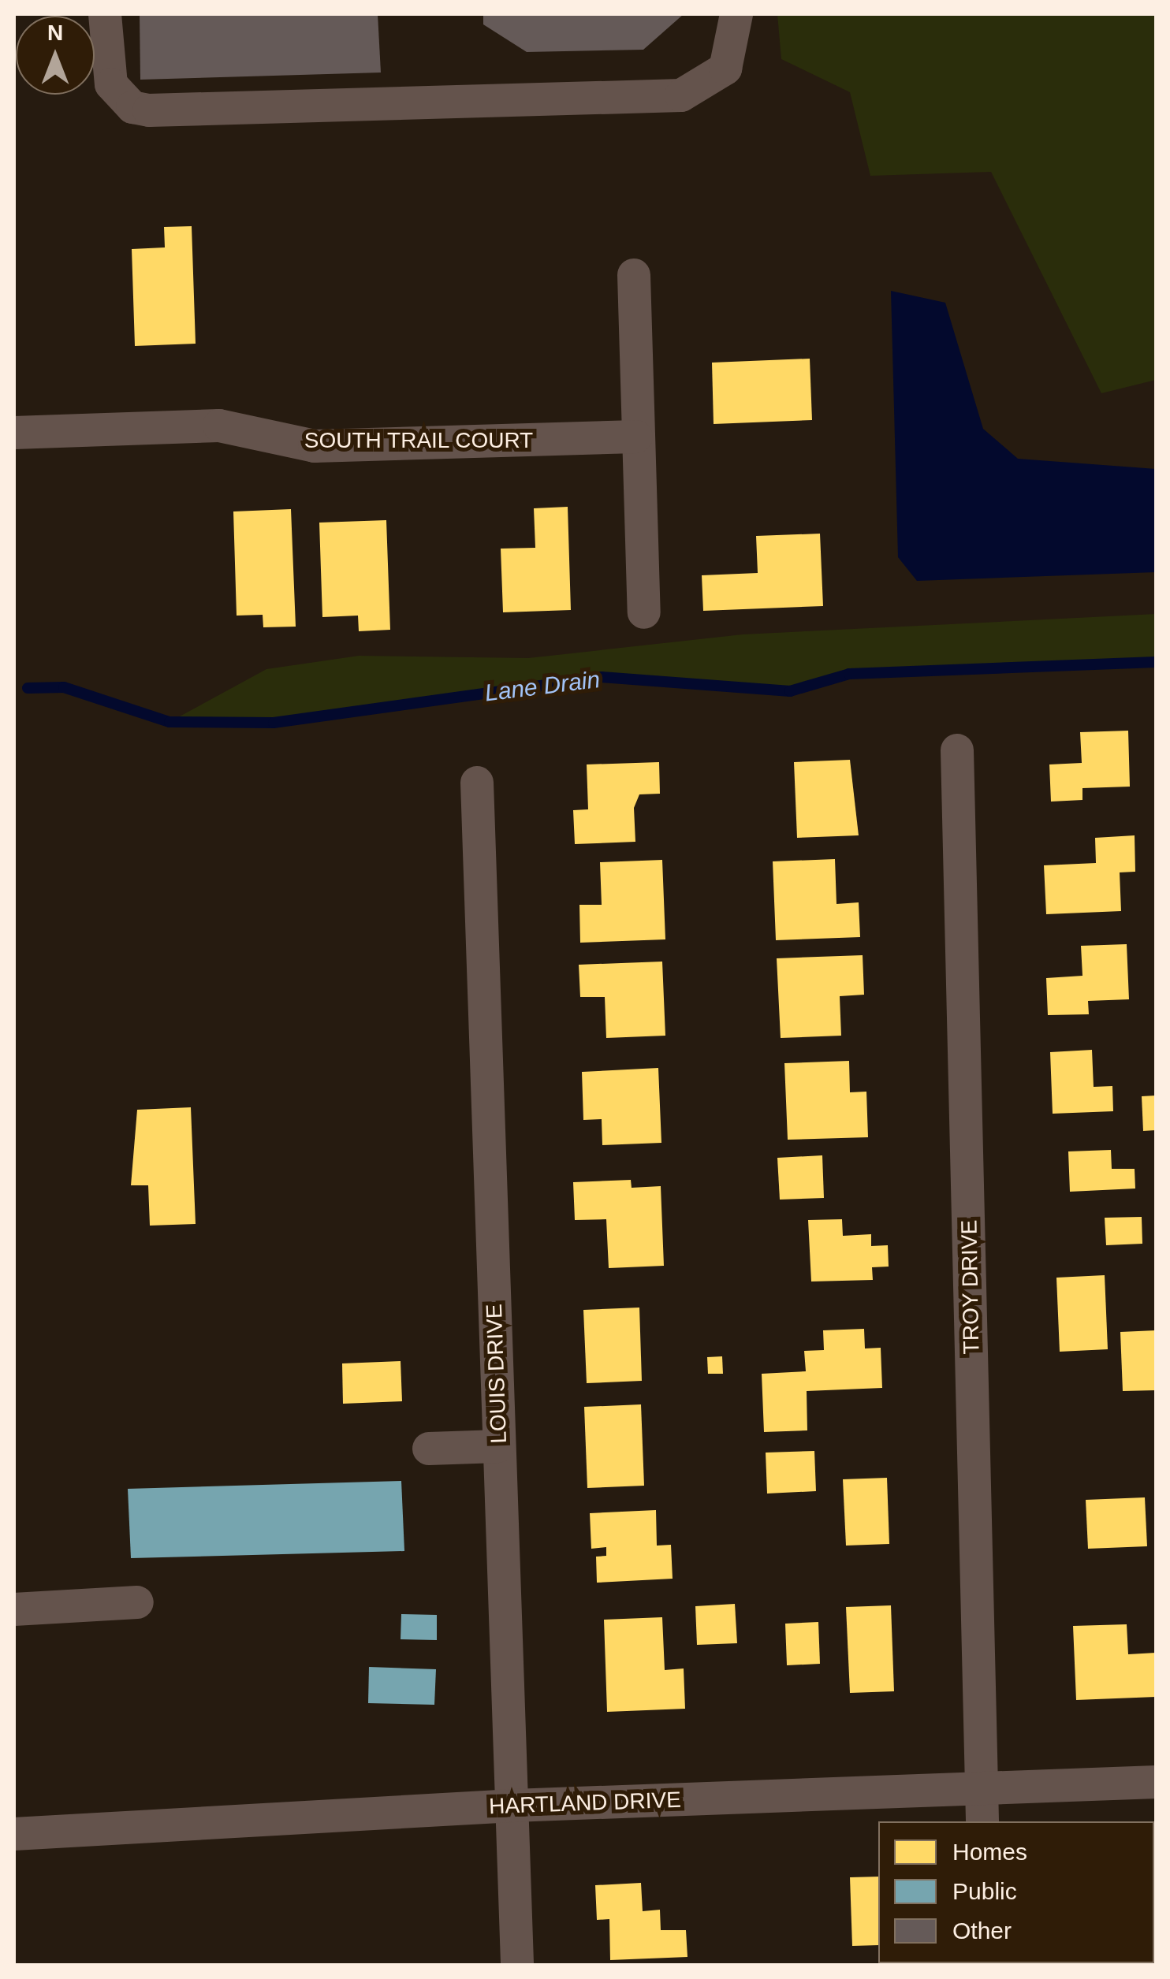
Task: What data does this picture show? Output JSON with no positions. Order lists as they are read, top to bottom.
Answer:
{
  "streets": {
    "street": [
      "SOUTH TRAIL COURT",
      "TROY DRIVE",
      "LOUIS DRIVE",
      "HARTLAND DRIVE"
    ]
  },
  "crossings": [
    ["TROY DRIVE", "HARTLAND DRIVE"],
    ["LOUIS DRIVE", "HARTLAND DRIVE"]
  ],
  "water": ["Lane Drain"],
  "legend": ["Homes", "Public", "Other"],
  "north": "top"
}
